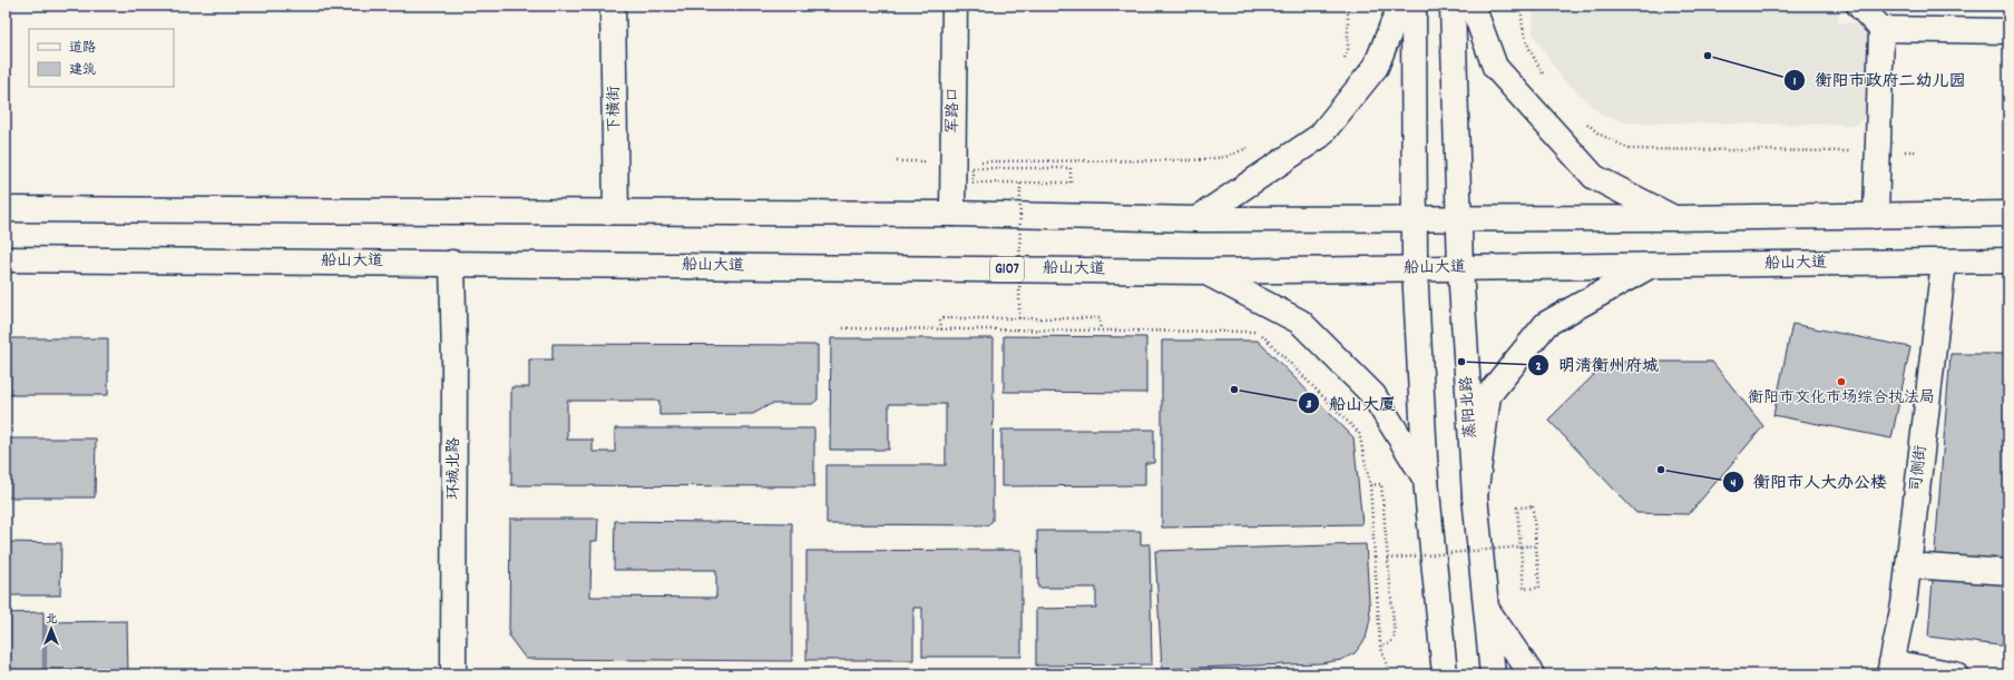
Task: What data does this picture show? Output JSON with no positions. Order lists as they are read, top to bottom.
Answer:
{
  "streets": {
    "main road": [
      "下横街",
      "军路口",
      "船山大道",
      "G107",
      "蒸阳北路",
      "环城北路",
      "司侧街"
    ]
  },
  "crossings": [
    ["船山大道", "蒸阳北路"],
    ["船山大道", "环城北路"],
    ["船山大道", "司侧街"]
  ],
  "places": [
    "衡阳市政府二幼儿园",
    "明清衡州府城",
    "衡阳市文化市场综合执法局",
    "船山大厦",
    "衡阳市人大办公楼"
  ],
  "legend": ["道路", "建筑"],
  "north": "top"
}
